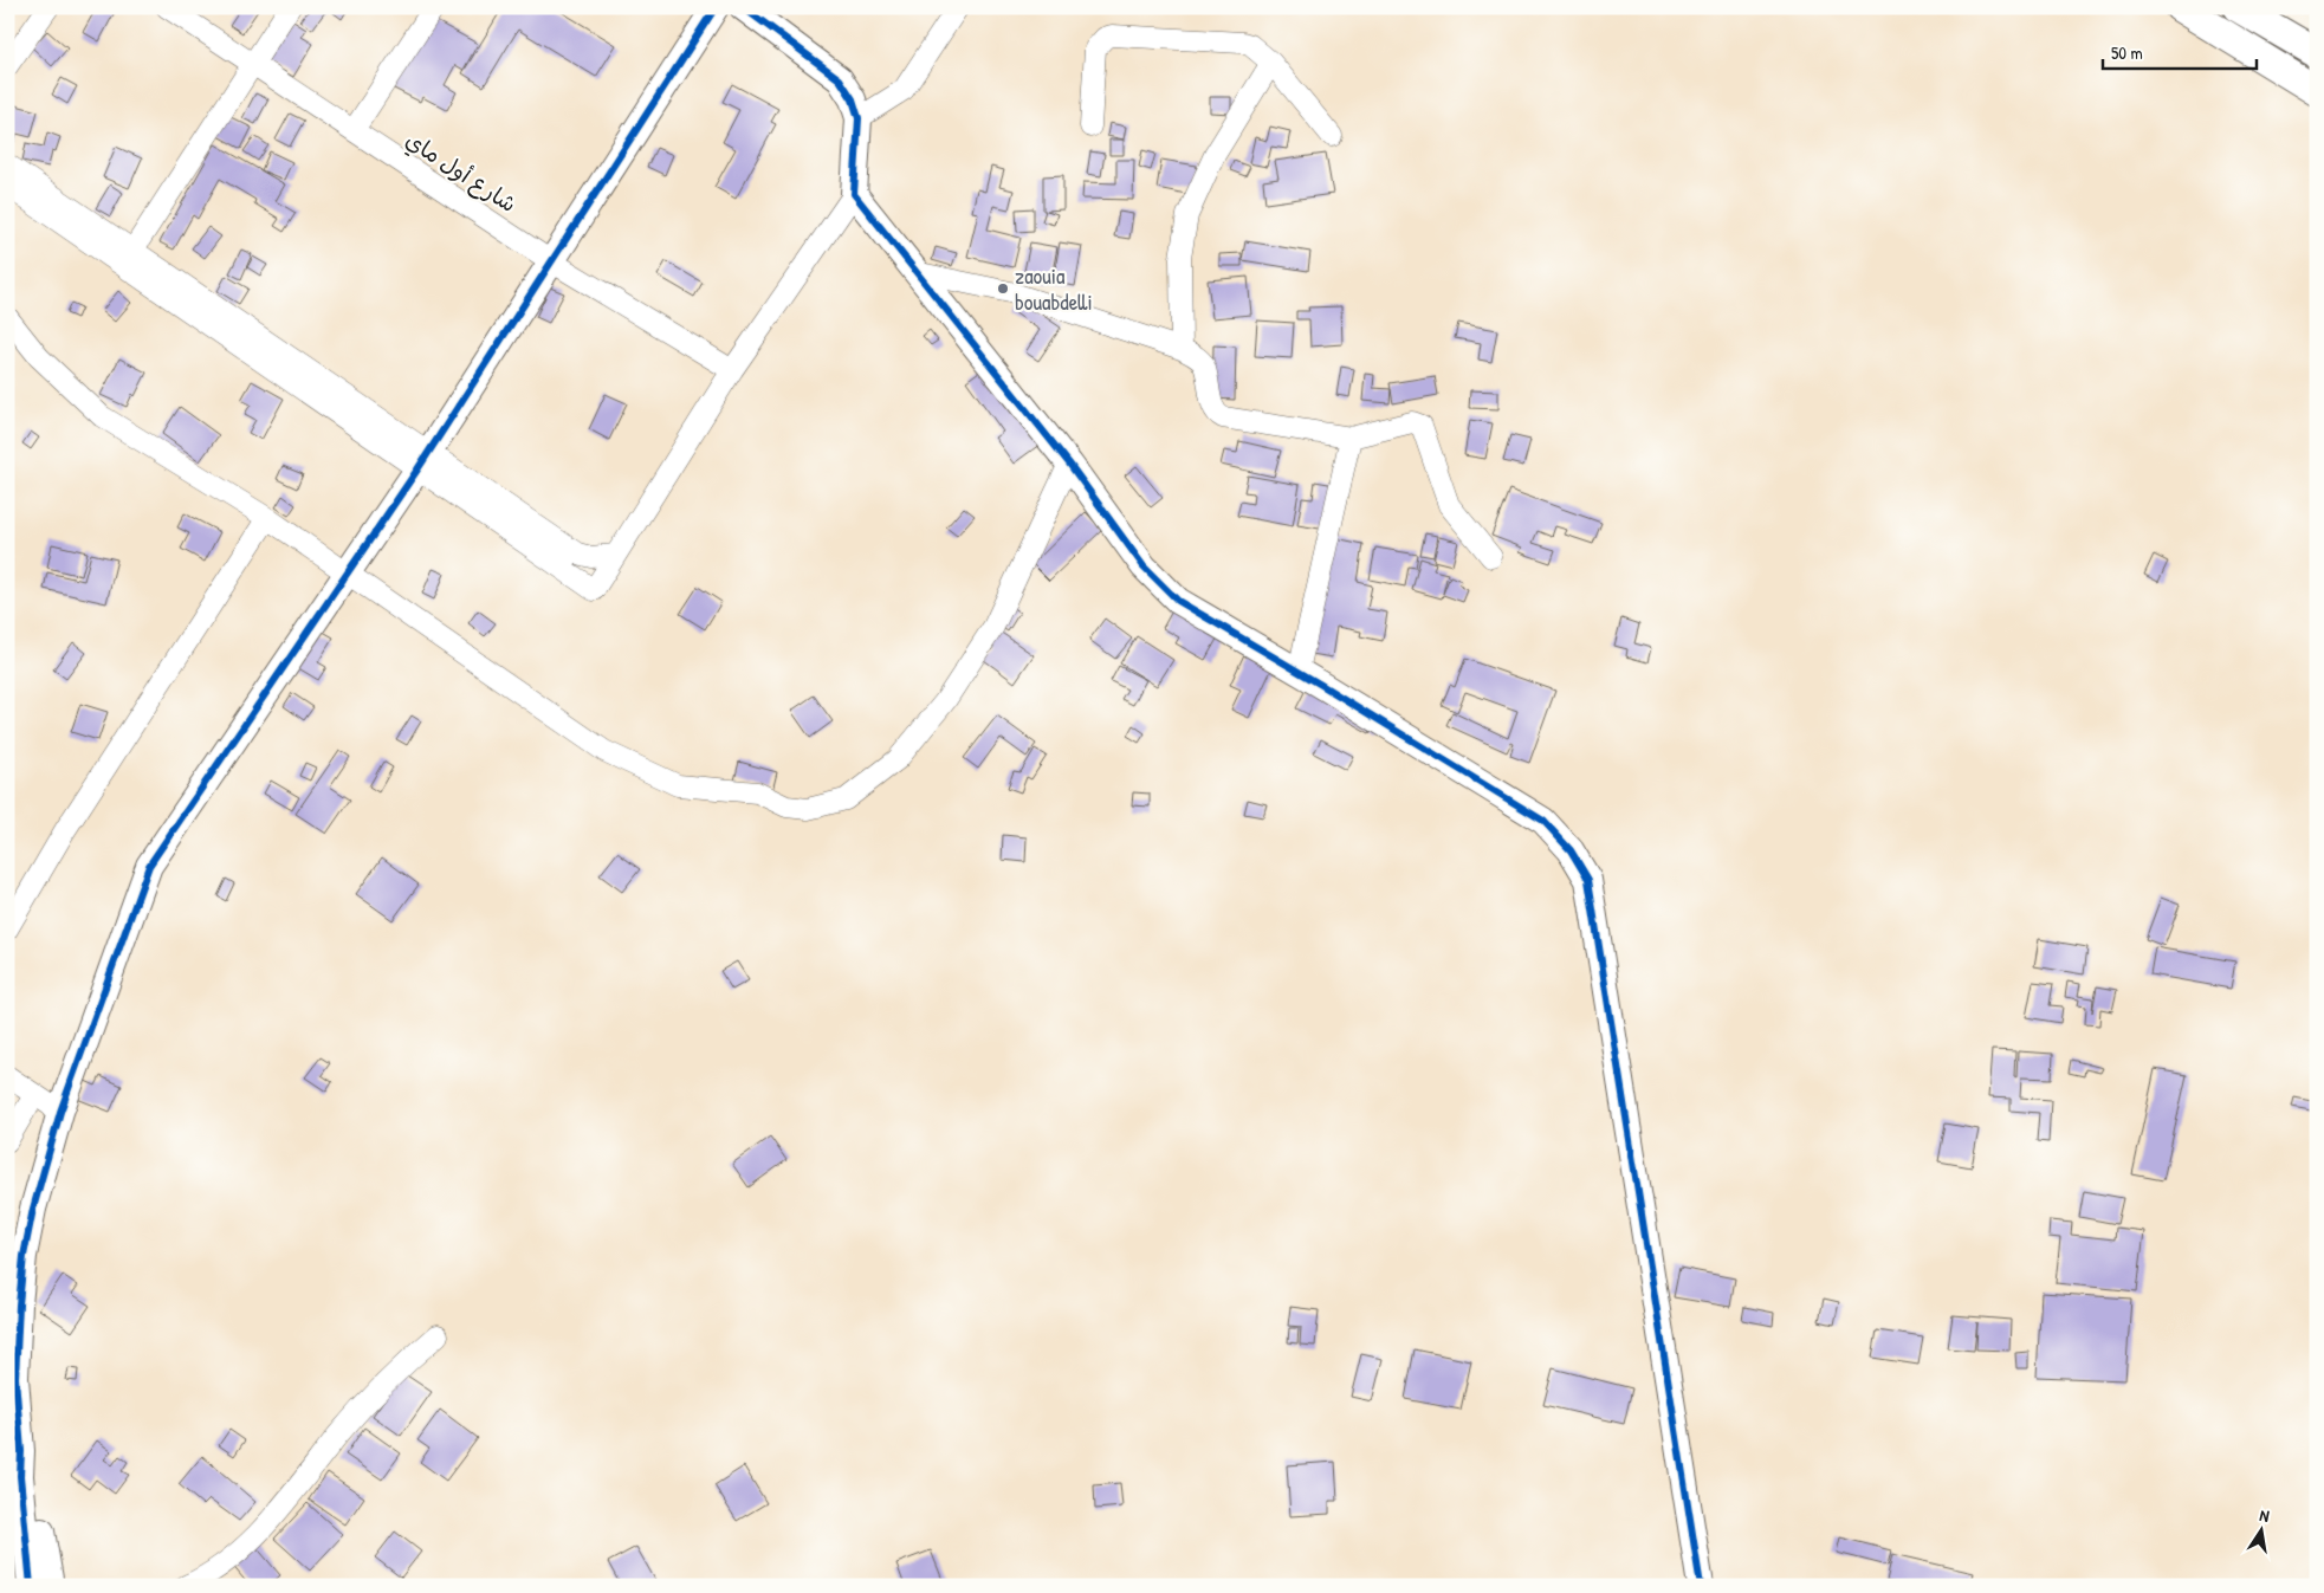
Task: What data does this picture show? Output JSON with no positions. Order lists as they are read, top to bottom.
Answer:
{
  "streets": {
    "street": ["شارع أول ماي"]
  },
  "places": ["zaouia bouabdelli"],
  "scale_bar": "50 m",
  "north": "top"
}
